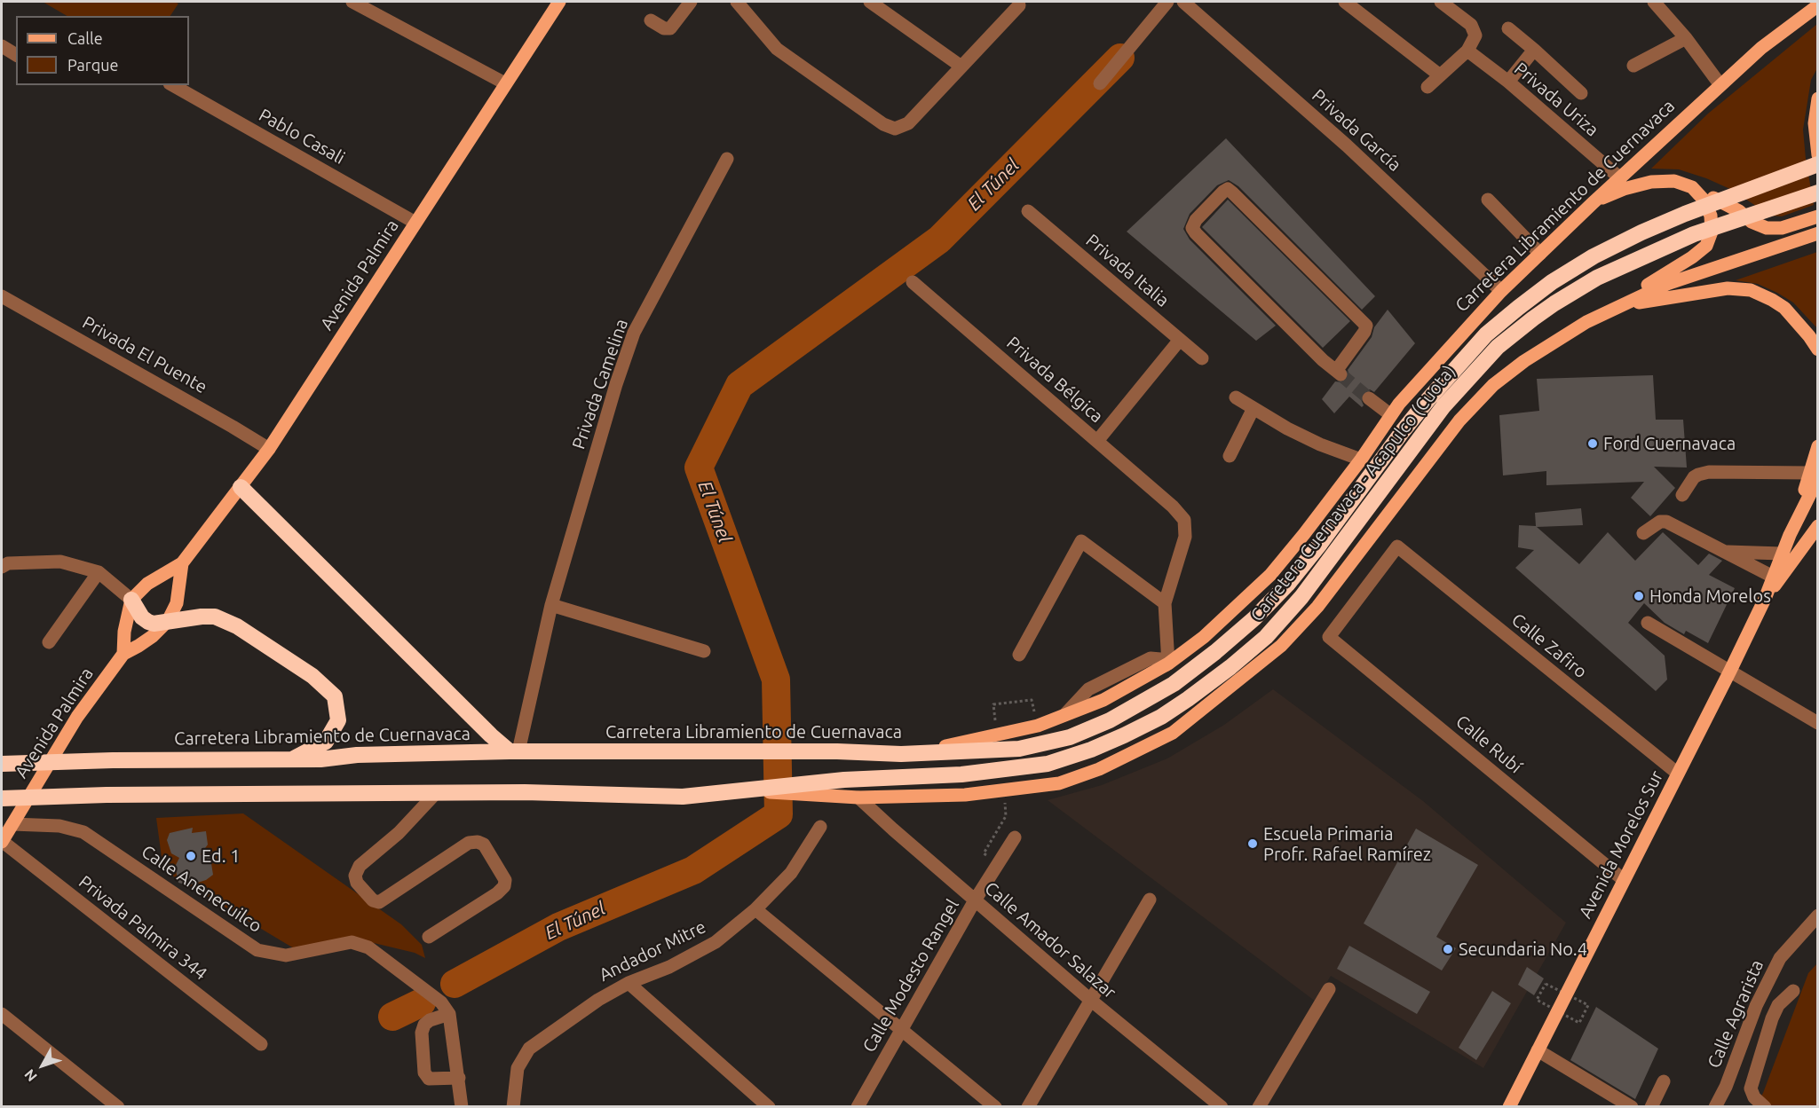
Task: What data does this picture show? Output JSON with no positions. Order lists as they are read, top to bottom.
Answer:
{
  "streets": {
    "highway": ["Carretera Libramiento de Cuernavaca", "Carretera Cuernavaca - Acapulco (Cuota)"],
    "main road": ["Avenida Palmira", "Avenida Morelos Sur"],
    "street": [
      "Privada Uriza",
      "Privada García",
      "Pablo Casali",
      "Privada Italia",
      "Privada El Puente",
      "Privada Bélgica",
      "Privada Camelina",
      "Calle Zafiro",
      "Calle Rubí",
      "Calle Anenecuilco",
      "Privada Palmira 344",
      "Calle Amador Salazar",
      "Andador Mitre",
      "Calle Modesto Rangel",
      "Calle Agrarista"
    ]
  },
  "crossings": [
    ["Privada Uriza", "Carretera Libramiento de Cuernavaca"],
    ["Privada García", "Carretera Libramiento de Cuernavaca"],
    ["Pablo Casali", "Avenida Palmira"],
    ["Carretera Libramiento de Cuernavaca", "Privada Camelina"],
    ["Carretera Libramiento de Cuernavaca", "Carretera Cuernavaca - Acapulco (Cuota)"],
    ["Privada Italia", "Privada Bélgica"],
    ["Avenida Palmira", "Privada El Puente"],
    ["Avenida Palmira", "Calle Anenecuilco"],
    ["Avenida Palmira", "Privada Palmira 344"],
    ["Calle Zafiro", "Calle Rubí"],
    ["Calle Zafiro", "Avenida Morelos Sur"],
    ["Calle Rubí", "Avenida Morelos Sur"],
    ["Calle Amador Salazar", "Calle Modesto Rangel"]
  ],
  "water": ["El Túnel"],
  "places": [
    "Ford Cuernavaca",
    "Honda Morelos",
    "Escuela Primaria Profr. Rafael Ramírez",
    "Ed. 1",
    "Secundaria No.4"
  ],
  "legend": ["Calle", "Parque"],
  "north": "bottom left"
}
